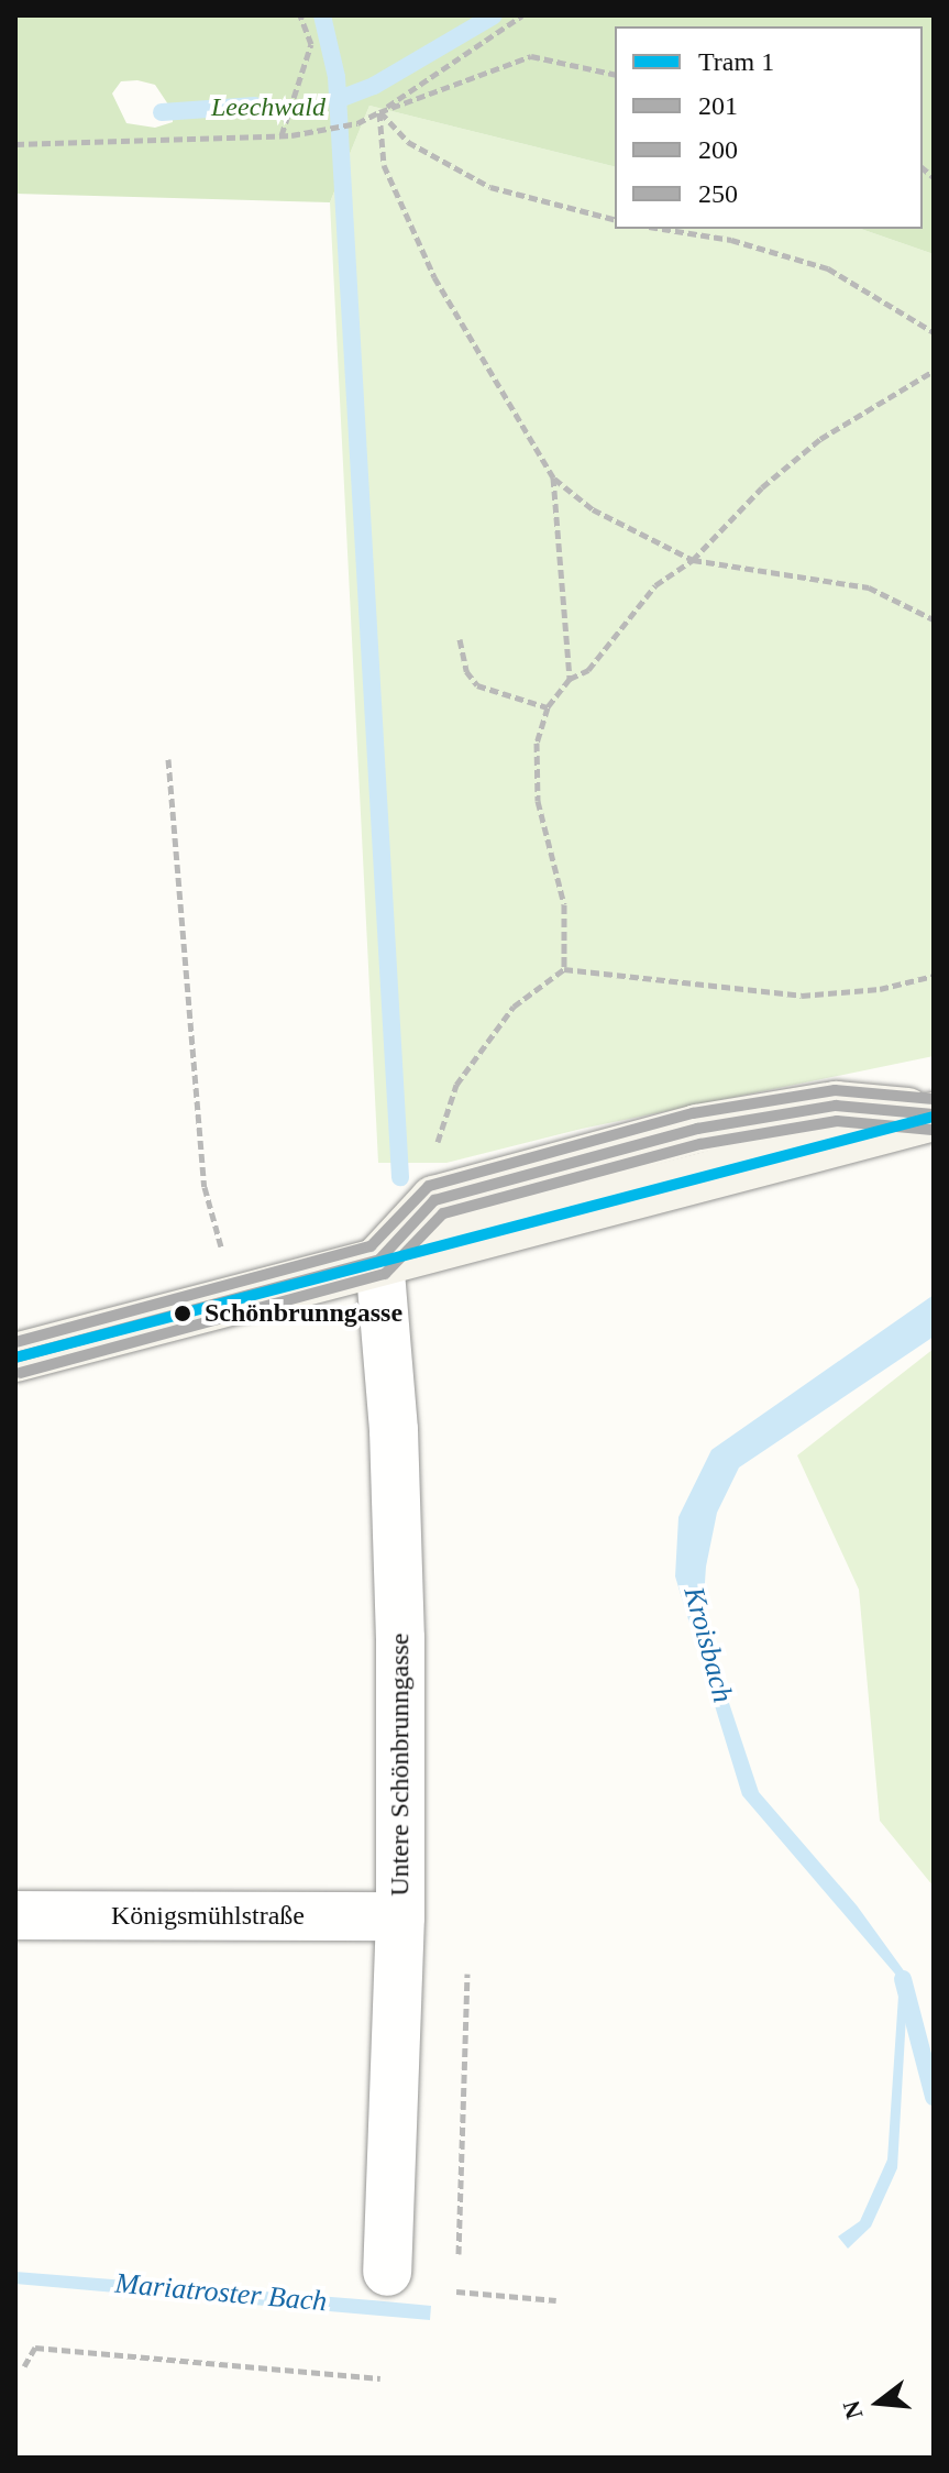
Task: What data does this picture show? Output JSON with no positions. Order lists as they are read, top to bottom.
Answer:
{
  "streets": {
    "street": ["Untere Schönbrunngasse", "Königsmühlstraße"]
  },
  "crossings": [
    ["Untere Schönbrunngasse", "Königsmühlstraße"]
  ],
  "water": ["Kroisbach", "Mariatroster Bach"],
  "parks": ["Leechwald"],
  "places": ["Schönbrunngasse"],
  "lines": [
    "transit line 250",
    "transit line 201",
    "tram line 1",
    "transit line 200"
  ],
  "legend": [
    "Tram 1",
    "201",
    "200",
    "250"
  ],
  "north": "left"
}
